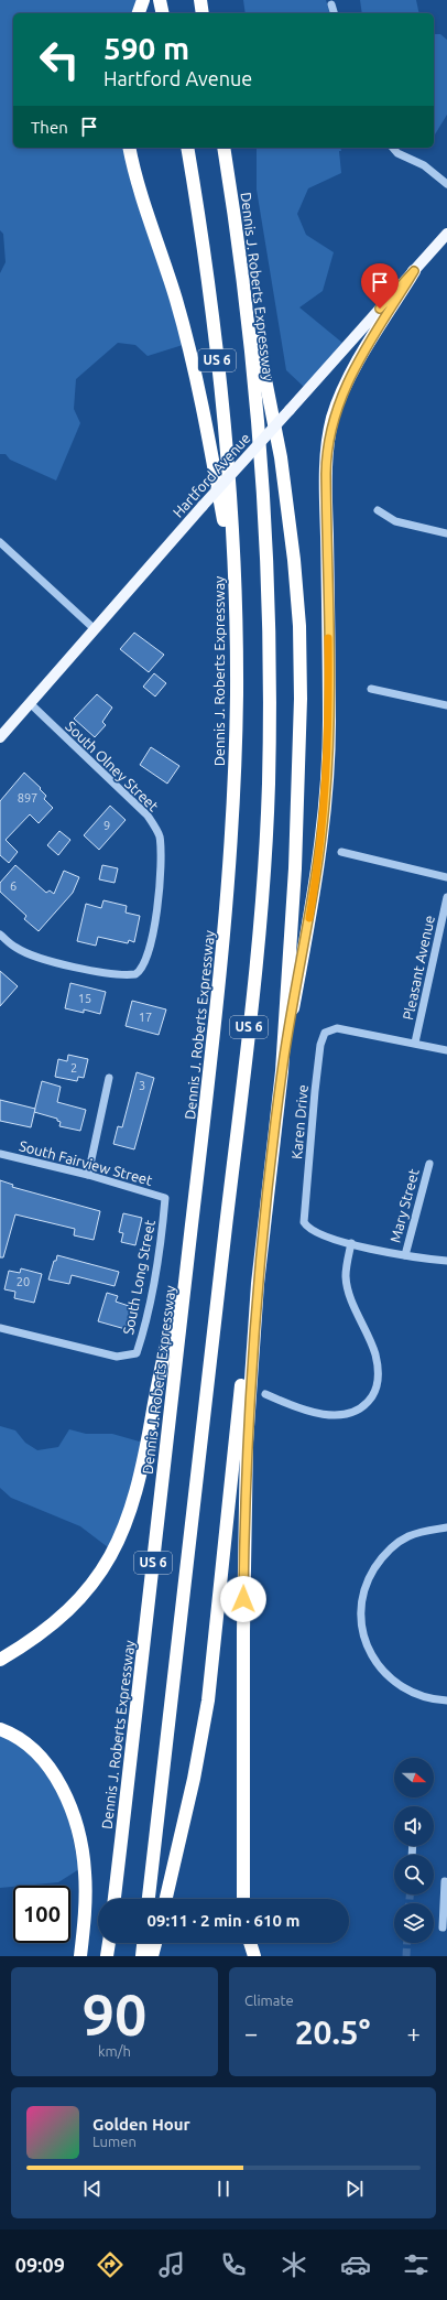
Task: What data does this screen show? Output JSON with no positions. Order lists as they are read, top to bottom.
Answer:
{
  "streets": {
    "highway": ["Dennis J. Roberts Expressway", "US 6"],
    "main road": ["Hartford Avenue"],
    "street": [
      "South Olney Street",
      "Pleasant Avenue",
      "Karen Drive",
      "South Fairview Street",
      "Mary Street",
      "South Long Street"
    ]
  },
  "crossings": [
    ["Hartford Avenue", "South Olney Street"],
    ["Pleasant Avenue", "Karen Drive"],
    ["South Fairview Street", "South Long Street"]
  ],
  "house_numbers": [
    "897",
    "9",
    "6",
    "15",
    "17",
    "2",
    "3",
    "20"
  ],
  "north": "right",
  "page": {
    "turn": ["590 m", "Hartford Avenue"],
    "then": "Then",
    "limit": "100",
    "trip": "09:11 · 2 min · 610 m",
    "tile": [
      ["90", "km/h"],
      "Climate"
    ],
    "heat": ["−", "20.5°", "+"],
    "song": ["Golden Hour", "Lumen"],
    "tabs": "09:09"
  }
}
